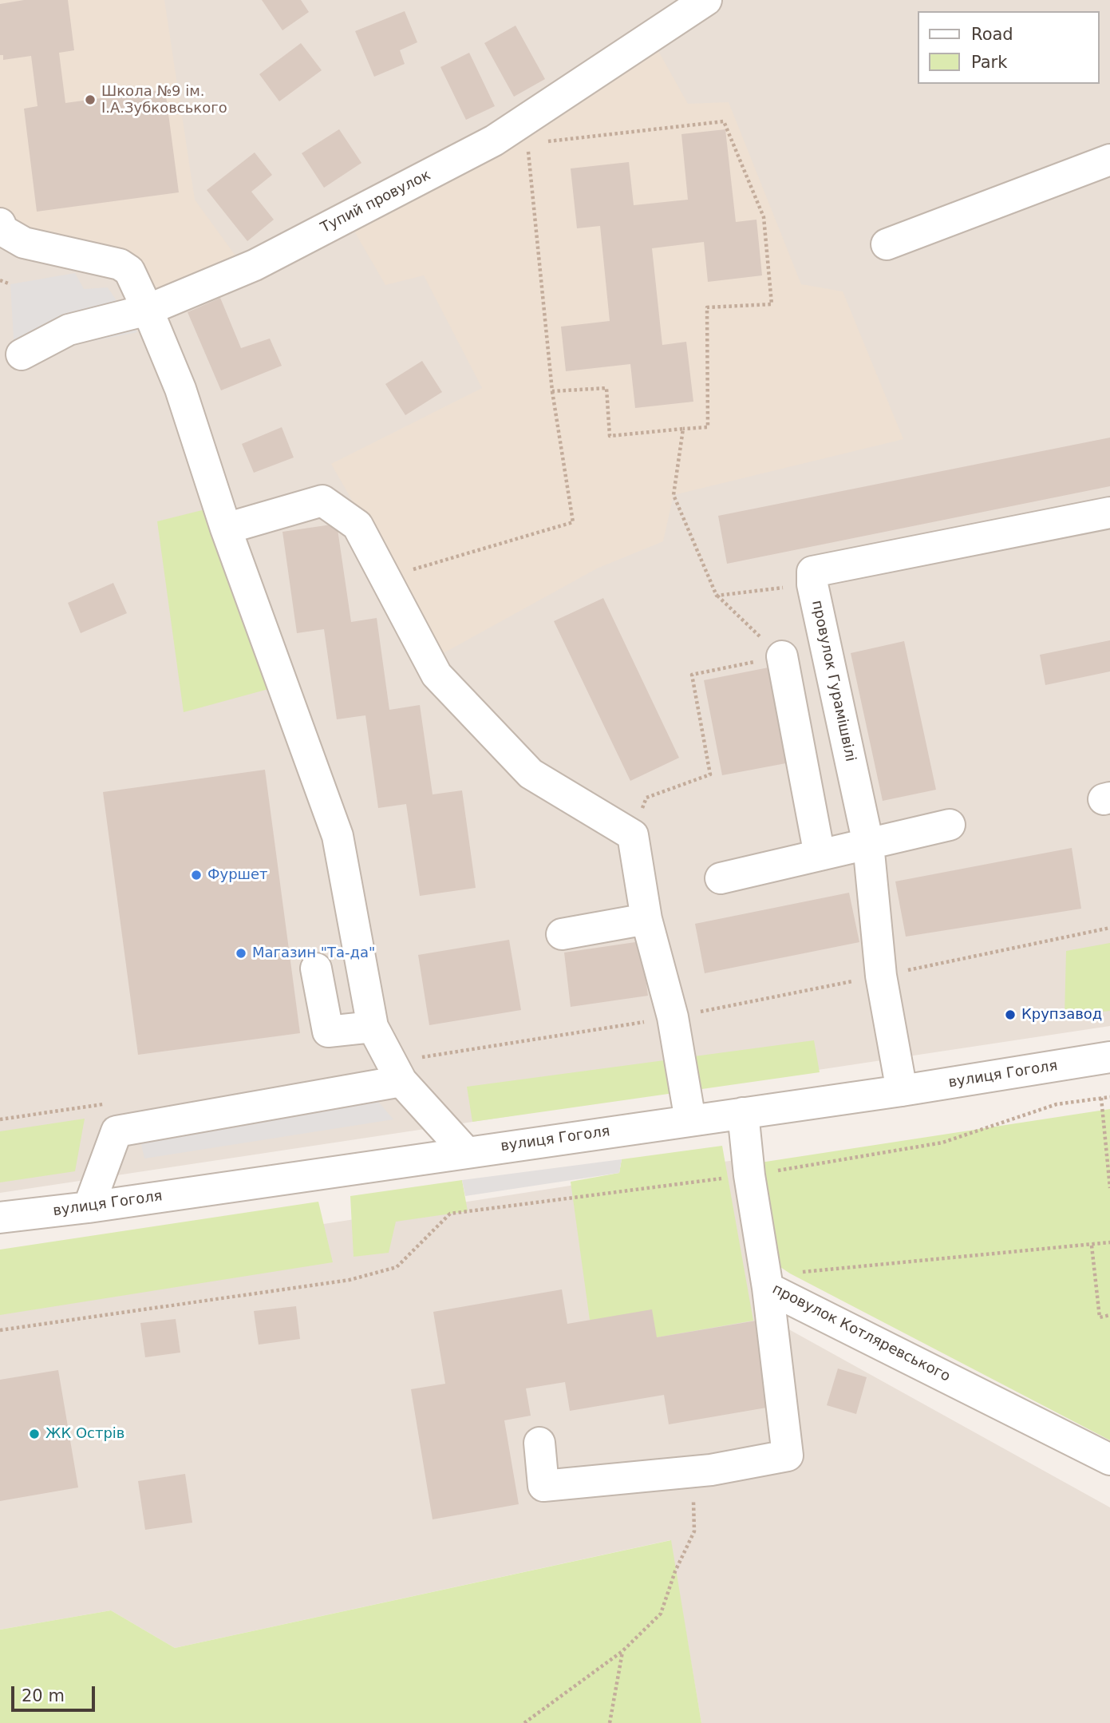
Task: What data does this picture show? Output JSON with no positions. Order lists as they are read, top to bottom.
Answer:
{
  "streets": {
    "street": [
      "Тупий провулок",
      "провулок Гурамішвілі",
      "вулиця Гоголя",
      "провулок Котляревського"
    ]
  },
  "crossings": [
    ["провулок Гурамішвілі", "вулиця Гоголя"],
    ["вулиця Гоголя", "провулок Котляревського"]
  ],
  "places": [
    "Школа №9 ім. І.А.Зубковського",
    "Фуршет",
    "Магазин \"Та-да\"",
    "Крупзавод",
    "ЖК Острів"
  ],
  "legend": ["Road", "Park"],
  "scale_bar": "20 m"
}
